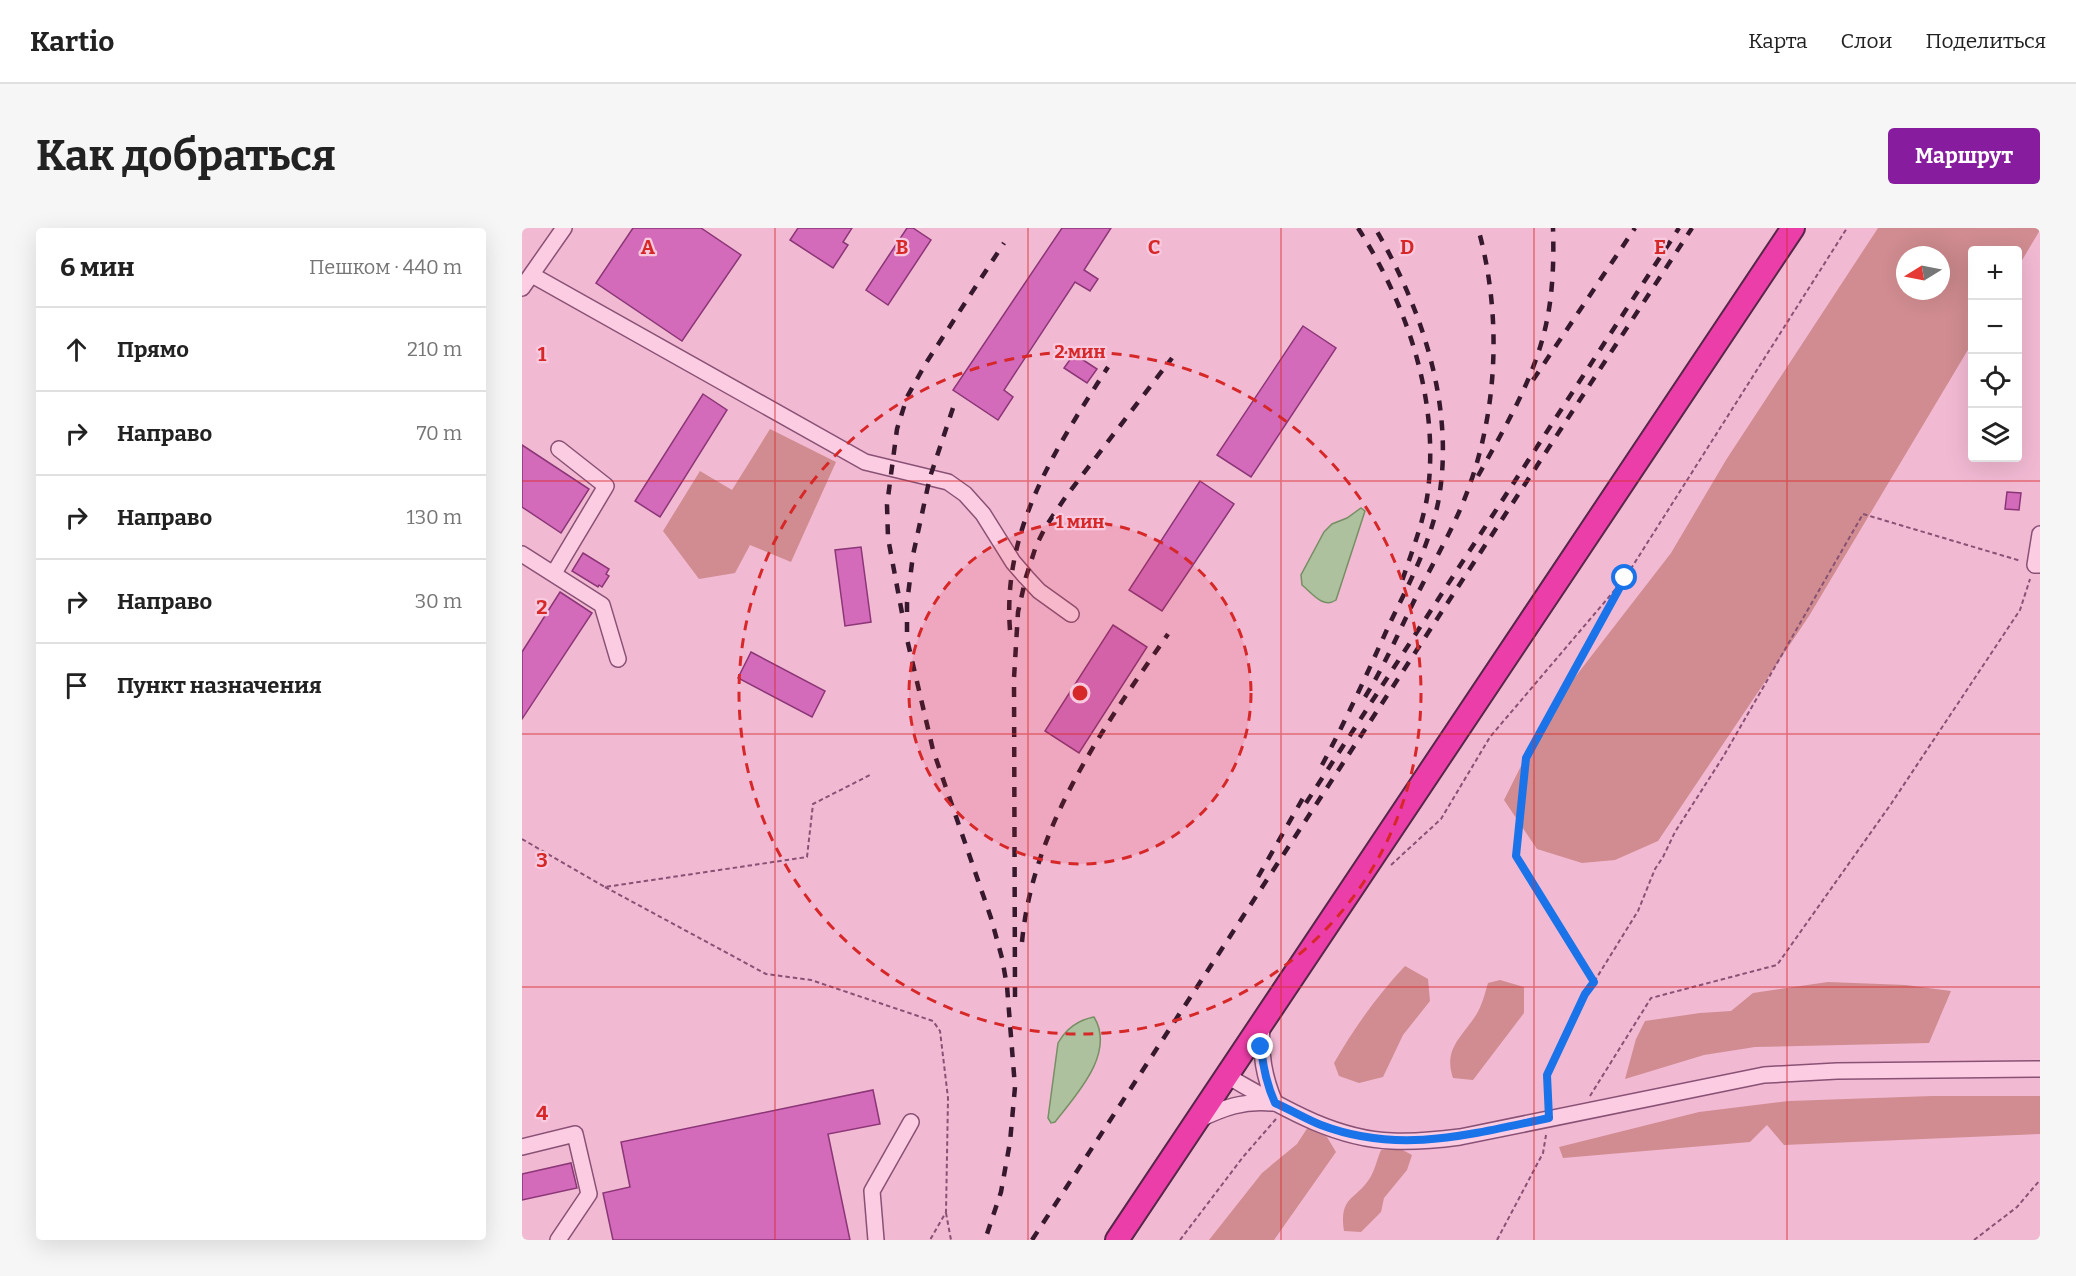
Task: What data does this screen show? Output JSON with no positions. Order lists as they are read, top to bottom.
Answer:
{
  "north": "left",
  "page": {
    "header": "Kartio",
    "nav": ["Карта", "Слои", "Поделиться"],
    "buttons": "Маршрут",
    "title": "Как добраться",
    "heading": ["6 мин", "Пешком · 440 m"],
    "map_buttons": ["+", "−"],
    "list": [
      ["Прямо", "210 m"],
      ["Направо", "70 m"],
      ["Направо", "130 m"],
      ["Направо", "30 m"],
      "Пункт назначения"
    ]
  },
  "grid": {
    "columns": [
      "A",
      "B",
      "C",
      "D",
      "E"
    ],
    "rows": [
      "1",
      "2",
      "3",
      "4"
    ]
  },
  "rings": ["2 мин", "1 мин"]
}
